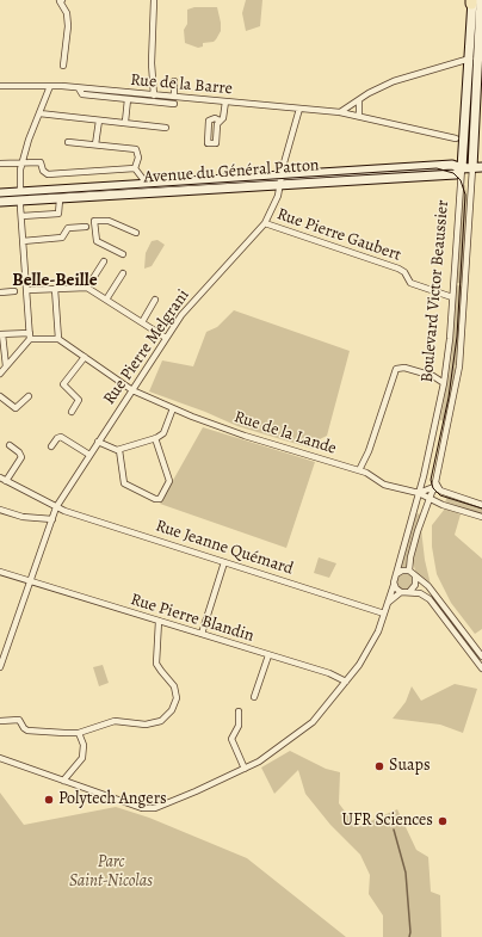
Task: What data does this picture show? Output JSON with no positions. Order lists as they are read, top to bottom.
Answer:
{
  "streets": {
    "street": [
      "Rue de la Barre",
      "Avenue du Général Patton",
      "Rue Pierre Gaubert",
      "Boulevard Victor Beaussier",
      "Rue Pierre Melgrani",
      "Rue de la Lande",
      "Rue Jeanne Quémard",
      "Rue Pierre Blandin"
    ]
  },
  "crossings": [
    ["Rue de la Barre", "Rue Pierre Melgrani"],
    ["Avenue du Général Patton", "Boulevard Victor Beaussier"],
    ["Avenue du Général Patton", "Rue Pierre Melgrani"],
    ["Rue Pierre Gaubert", "Boulevard Victor Beaussier"],
    ["Rue Pierre Gaubert", "Rue Pierre Melgrani"],
    ["Boulevard Victor Beaussier", "Rue de la Lande"],
    ["Rue Pierre Melgrani", "Rue de la Lande"],
    ["Rue Pierre Melgrani", "Rue Jeanne Quémard"],
    ["Rue Pierre Melgrani", "Rue Pierre Blandin"]
  ],
  "districts": ["Belle-Beille"],
  "parks": ["Parc Saint-Nicolas"],
  "places": ["Suaps", "Polytech Angers", "UFR Sciences"]
}
